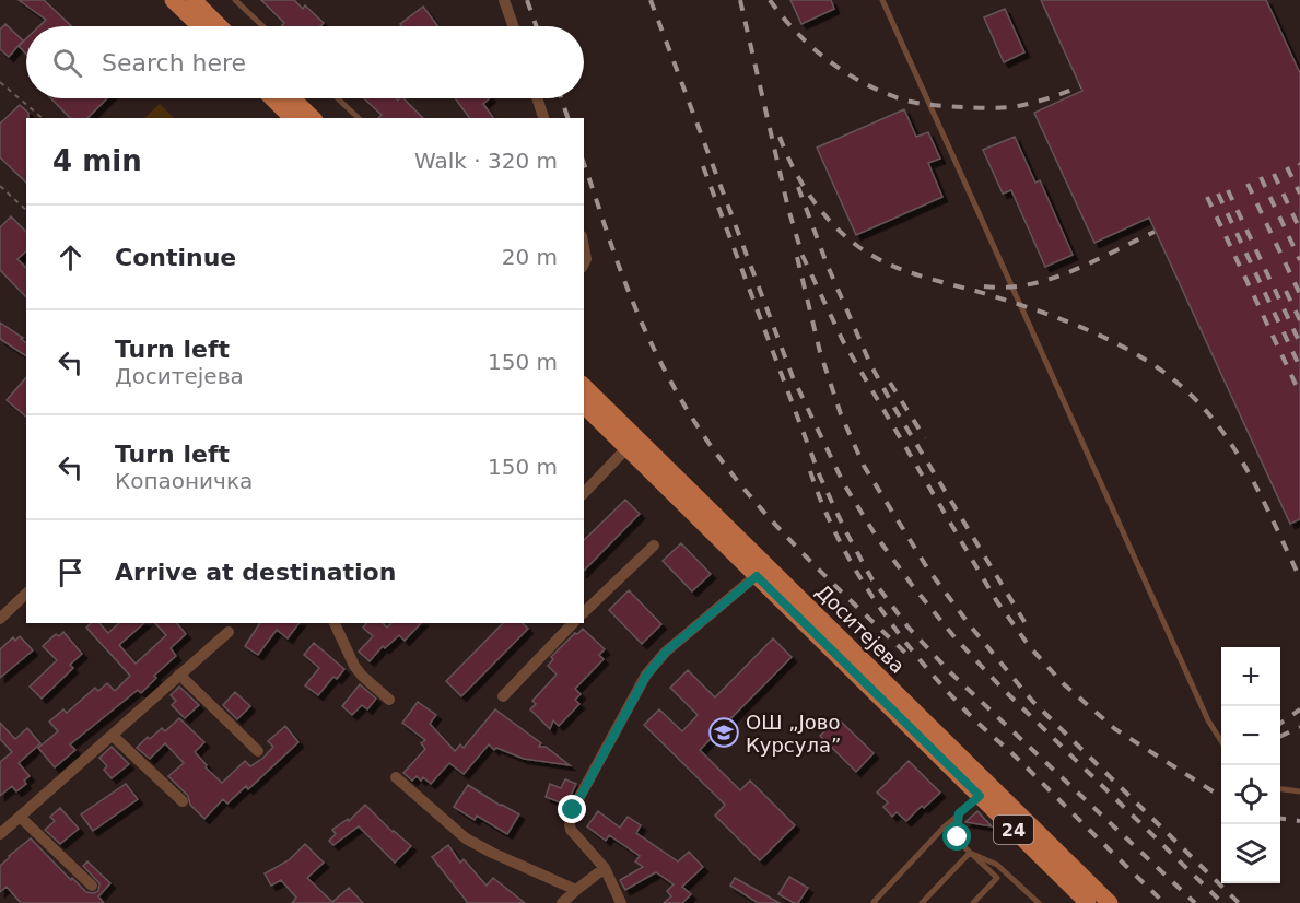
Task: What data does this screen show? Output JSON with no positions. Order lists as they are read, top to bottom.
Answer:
{
  "streets": {
    "main road": ["Доситејева", "24"]
  },
  "places": {
    "school or university": ["ОШ „Јово Курсула”"]
  },
  "page": {
    "search": "Search here",
    "heading": ["4 min", "Walk · 320 m"],
    "list": [
      ["Continue", "20 m"],
      ["Turn left", "Доситејева", "150 m"],
      ["Turn left", "Копаоничка", "150 m"],
      "Arrive at destination"
    ],
    "map_buttons": ["+", "−"]
  }
}
